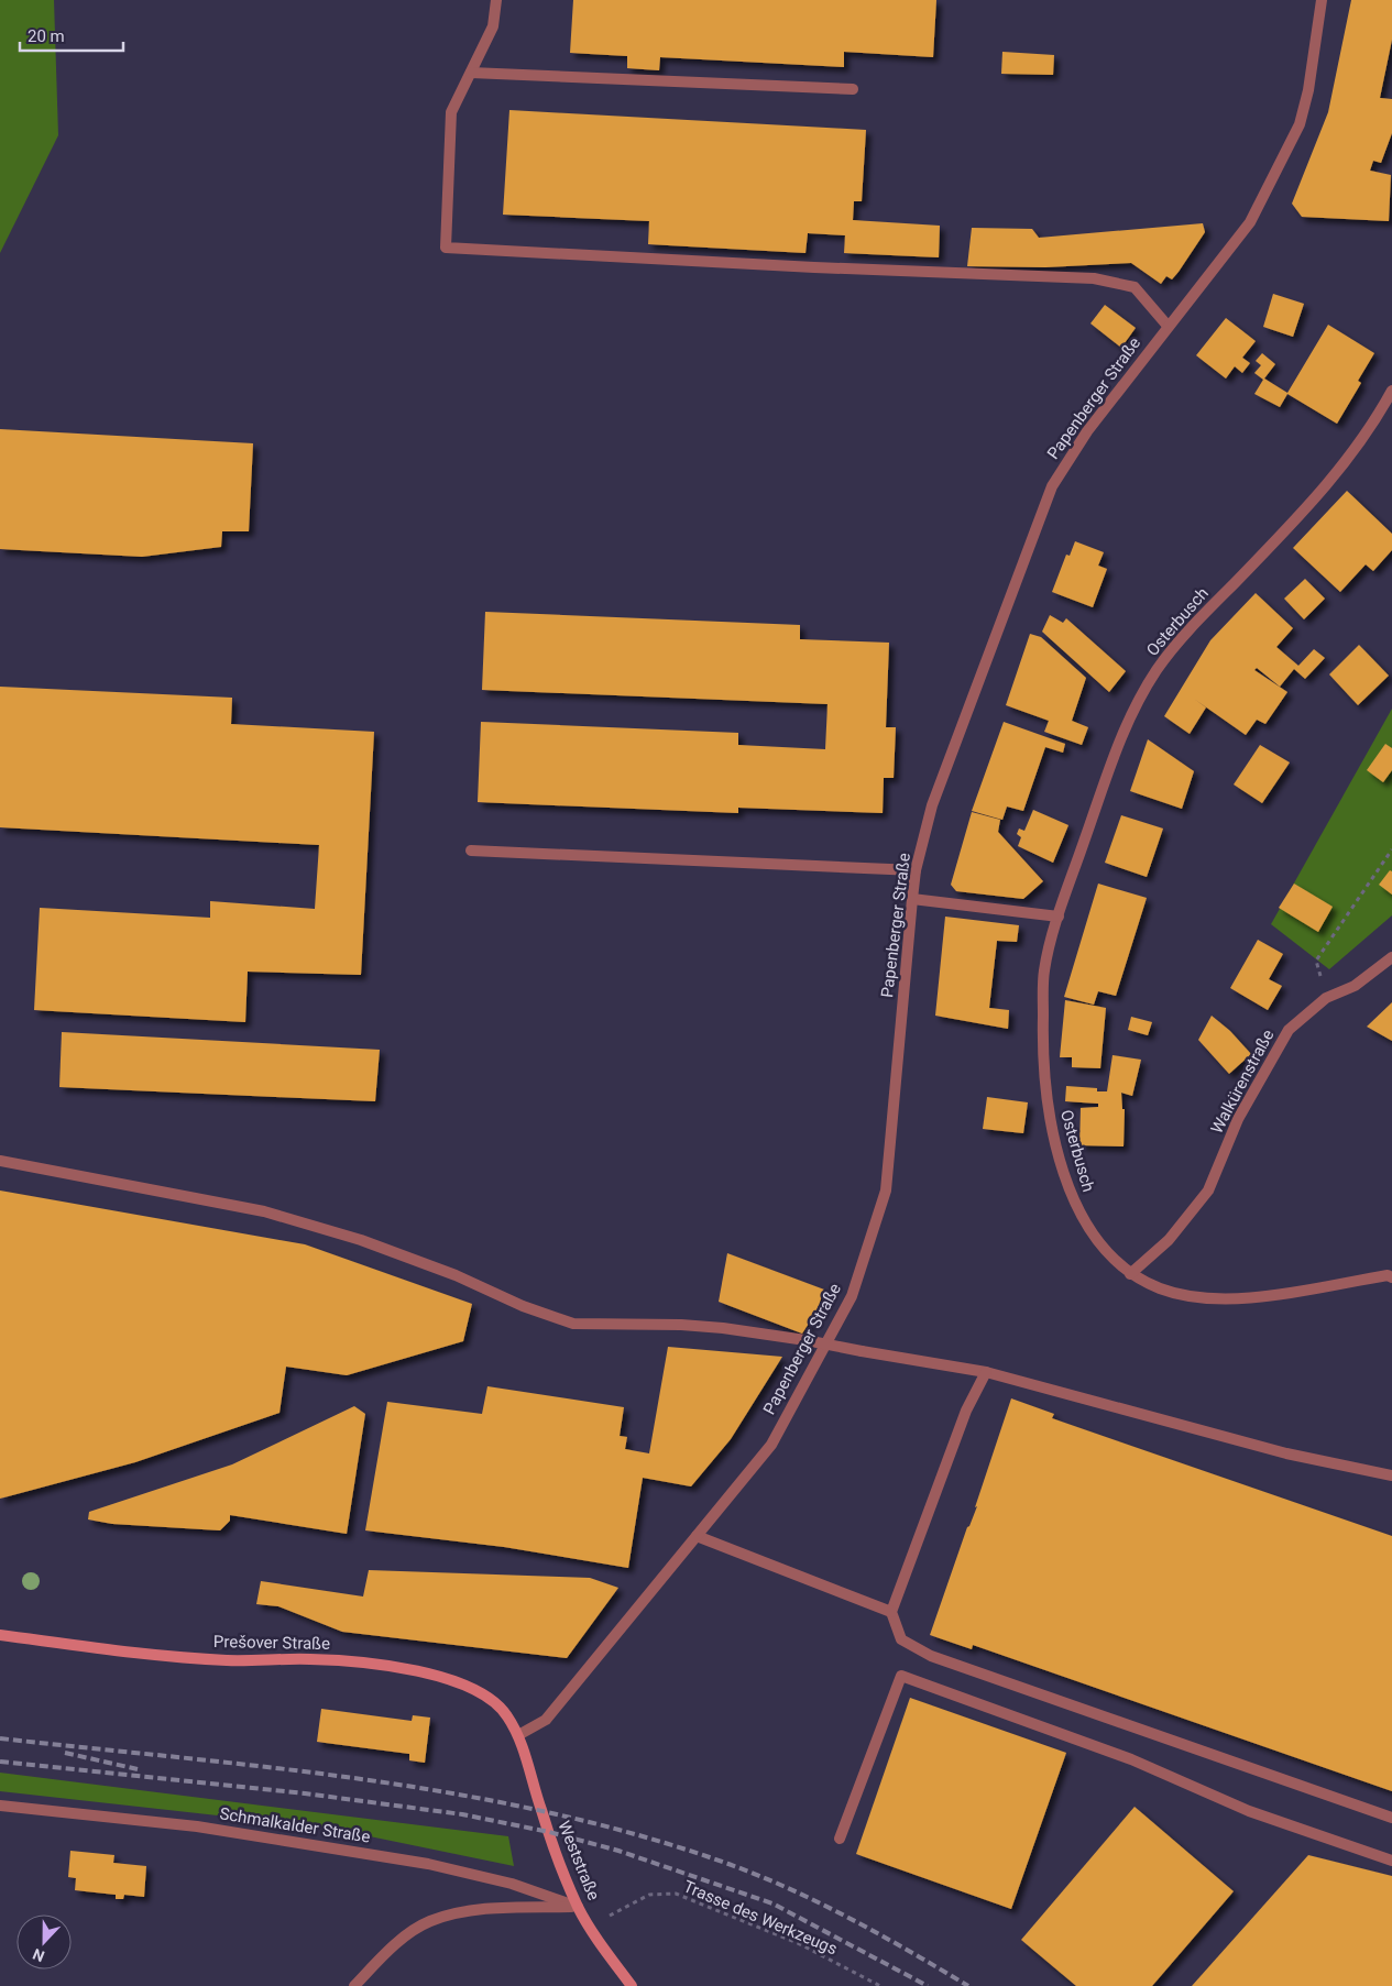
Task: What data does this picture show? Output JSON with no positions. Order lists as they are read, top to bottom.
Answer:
{
  "streets": {
    "street": [
      "Papenberger Straße",
      "Osterbusch",
      "Walkürenstraße",
      "Prešover Straße",
      "Schmalkalder Straße",
      "Weststraße"
    ],
    "path": ["Trasse des Werkzeugs"]
  },
  "crossings": [
    ["Papenberger Straße", "Prešover Straße"],
    ["Papenberger Straße", "Weststraße"],
    ["Osterbusch", "Walkürenstraße"],
    ["Prešover Straße", "Weststraße"],
    ["Schmalkalder Straße", "Weststraße"]
  ],
  "scale_bar": "20 m",
  "north": "bottom"
}
